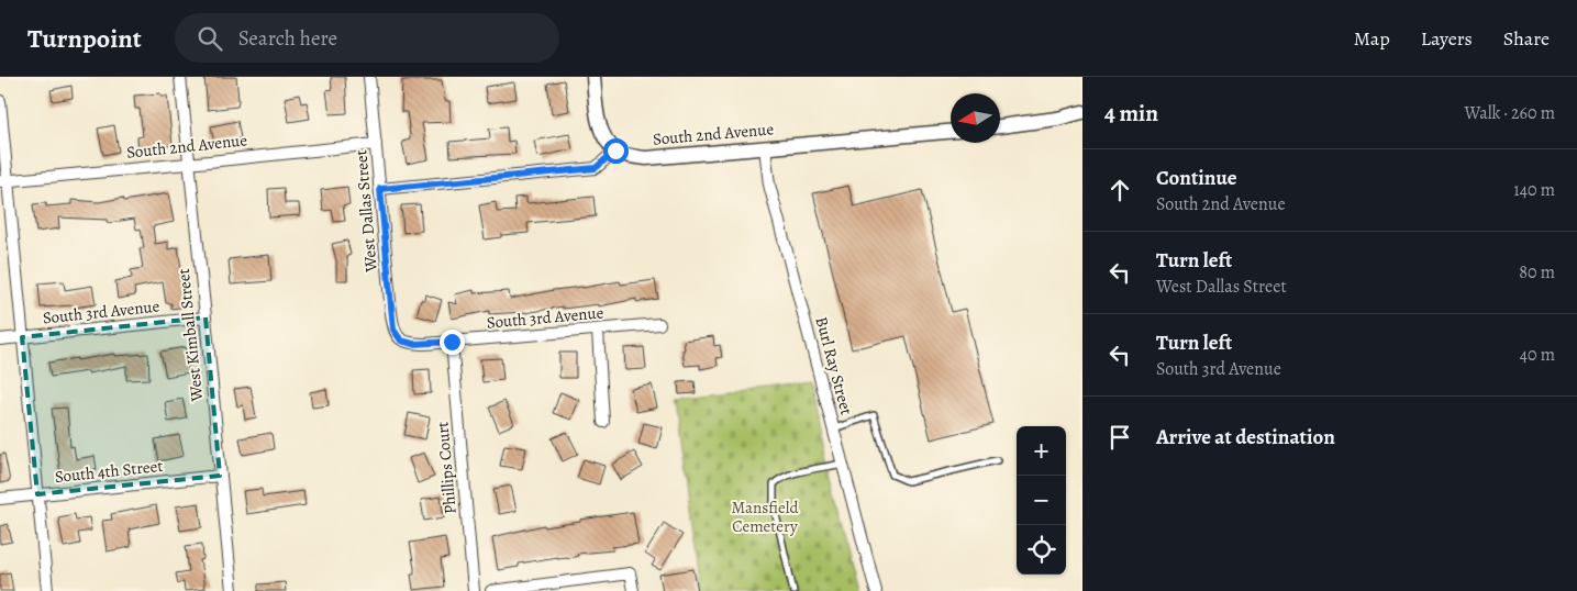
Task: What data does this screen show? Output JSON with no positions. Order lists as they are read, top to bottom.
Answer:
{
  "streets": {
    "street": [
      "South 2nd Avenue",
      "West Dallas Street",
      "South 3rd Avenue",
      "West Kimball Street",
      "Burl Ray Street",
      "Phillips Court",
      "South 4th Street"
    ]
  },
  "crossings": [
    ["South 2nd Avenue", "West Dallas Street"],
    ["South 2nd Avenue", "West Kimball Street"],
    ["South 2nd Avenue", "Burl Ray Street"],
    ["West Dallas Street", "South 3rd Avenue"],
    ["South 3rd Avenue", "West Kimball Street"],
    ["South 3rd Avenue", "Phillips Court"],
    ["West Kimball Street", "South 4th Street"]
  ],
  "parks": ["Mansfield Cemetery"],
  "north": "left",
  "page": {
    "header": "Turnpoint",
    "search": "Search here",
    "nav": ["Map", "Layers", "Share"],
    "heading": ["4 min", "Walk · 260 m"],
    "list": [
      ["Continue", "South 2nd Avenue", "140 m"],
      ["Turn left", "West Dallas Street", "80 m"],
      ["Turn left", "South 3rd Avenue", "40 m"],
      "Arrive at destination"
    ],
    "map_buttons": ["+", "−"]
  }
}
